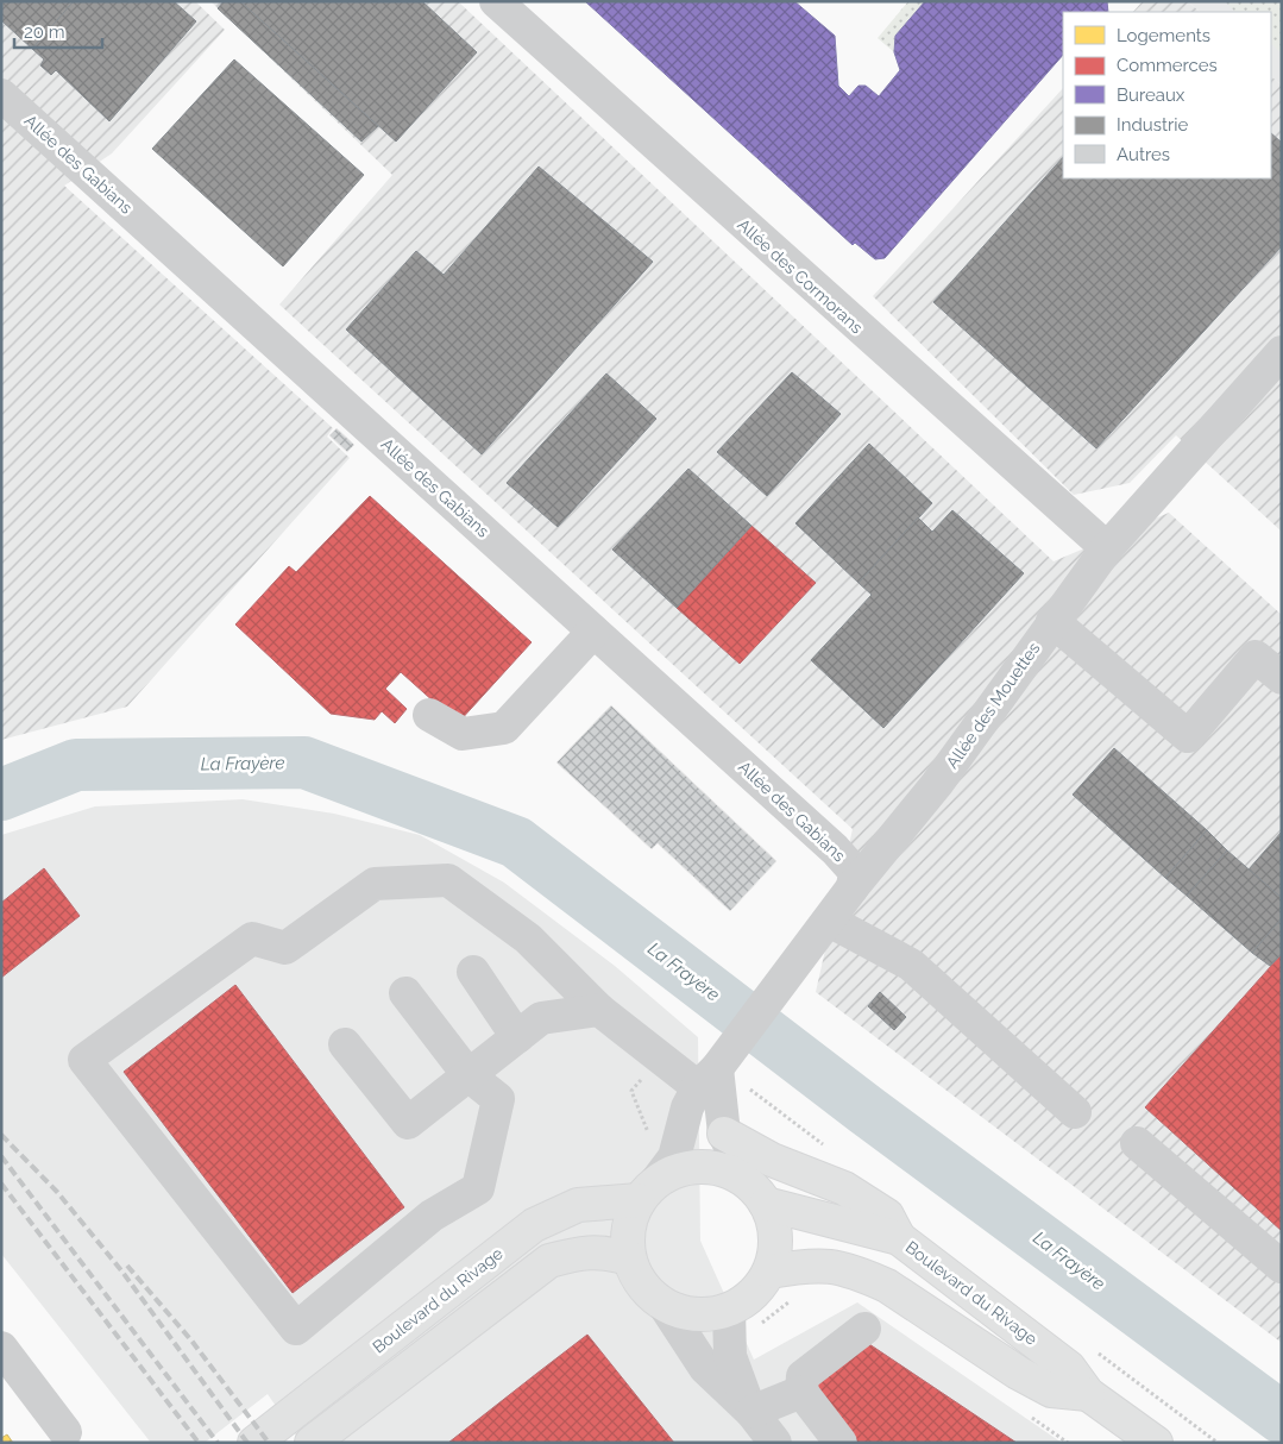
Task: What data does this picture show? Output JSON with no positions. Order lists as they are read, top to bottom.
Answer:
{
  "streets": {
    "main road": ["Boulevard du Rivage"],
    "street": ["Allée des Gabians", "Allée des Cormorans", "Allée des Mouettes"]
  },
  "crossings": [
    ["Allée des Gabians", "Allée des Mouettes"],
    ["Allée des Cormorans", "Allée des Mouettes"],
    ["Allée des Mouettes", "Boulevard du Rivage"]
  ],
  "water": ["La Frayère"],
  "legend": [
    "Logements",
    "Commerces",
    "Bureaux",
    "Industrie",
    "Autres"
  ],
  "scale_bar": "20 m"
}
